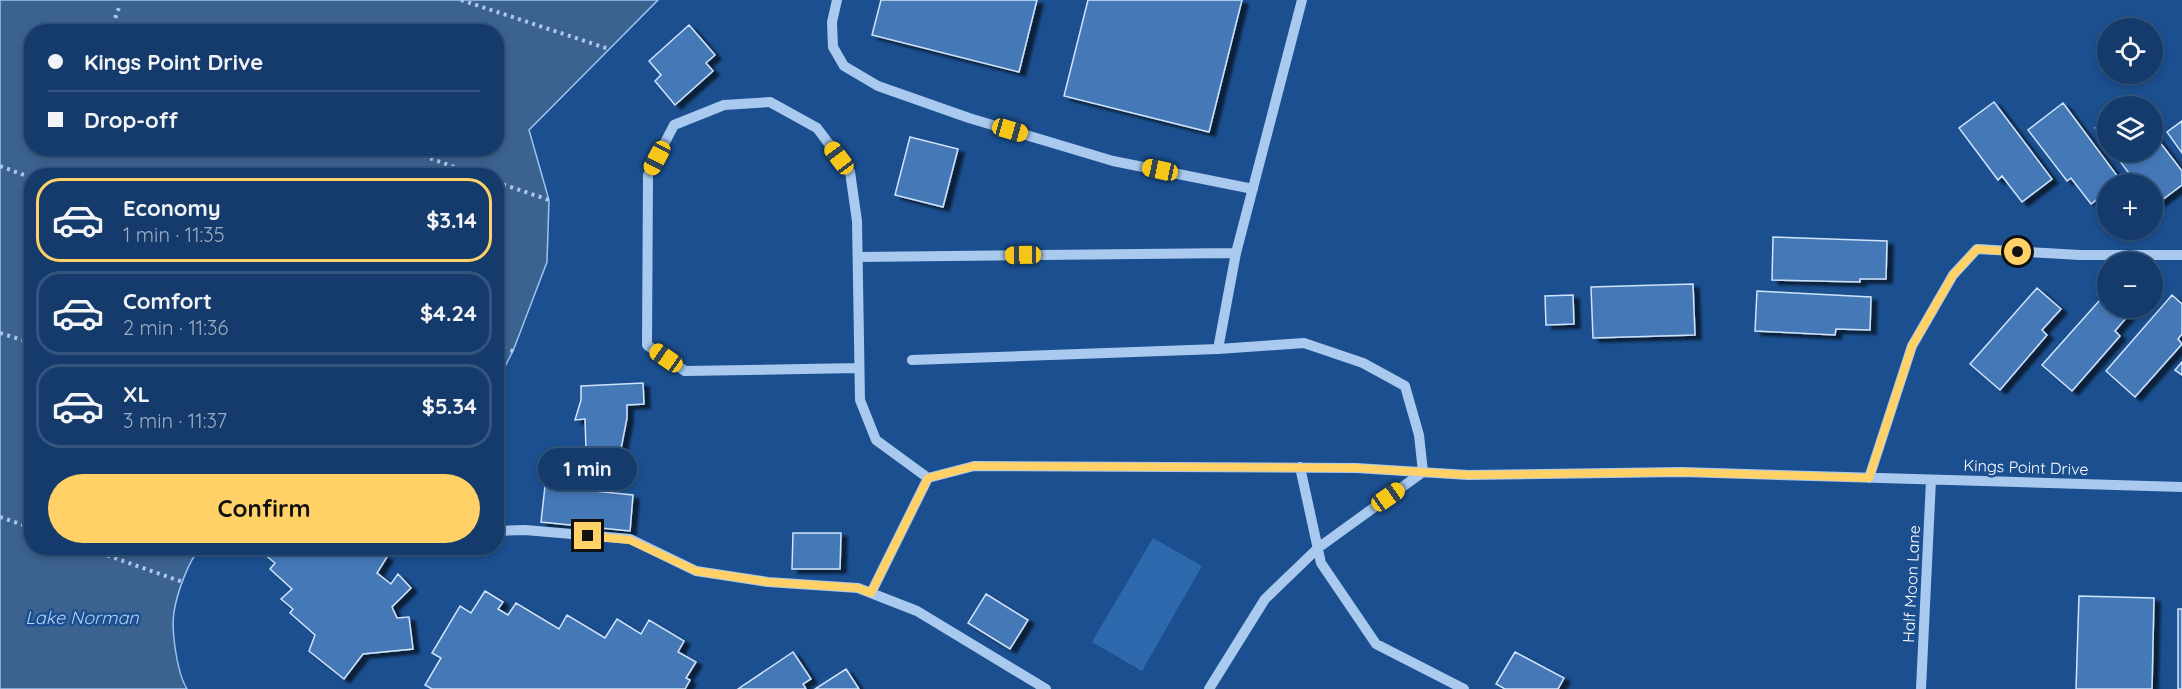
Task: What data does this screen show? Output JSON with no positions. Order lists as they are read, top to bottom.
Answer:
{
  "streets": {
    "street": ["Kings Point Drive", "Half Moon Lane"]
  },
  "crossings": [
    ["Kings Point Drive", "Half Moon Lane"]
  ],
  "water": ["Lake Norman"],
  "page": {
    "map_buttons": ["+", "−"],
    "banner": ["Kings Point Drive", "Drop-off"],
    "list": [
      {
        "name": "Economy",
        "note": "1 min · 11:35",
        "value": "$3.14"
      },
      {
        "name": "Comfort",
        "note": "2 min · 11:36",
        "value": "$4.24"
      },
      {
        "name": "XL",
        "note": "3 min · 11:37",
        "value": "$5.34"
      }
    ],
    "bubble": "1 min",
    "buttons": "Confirm"
  }
}
